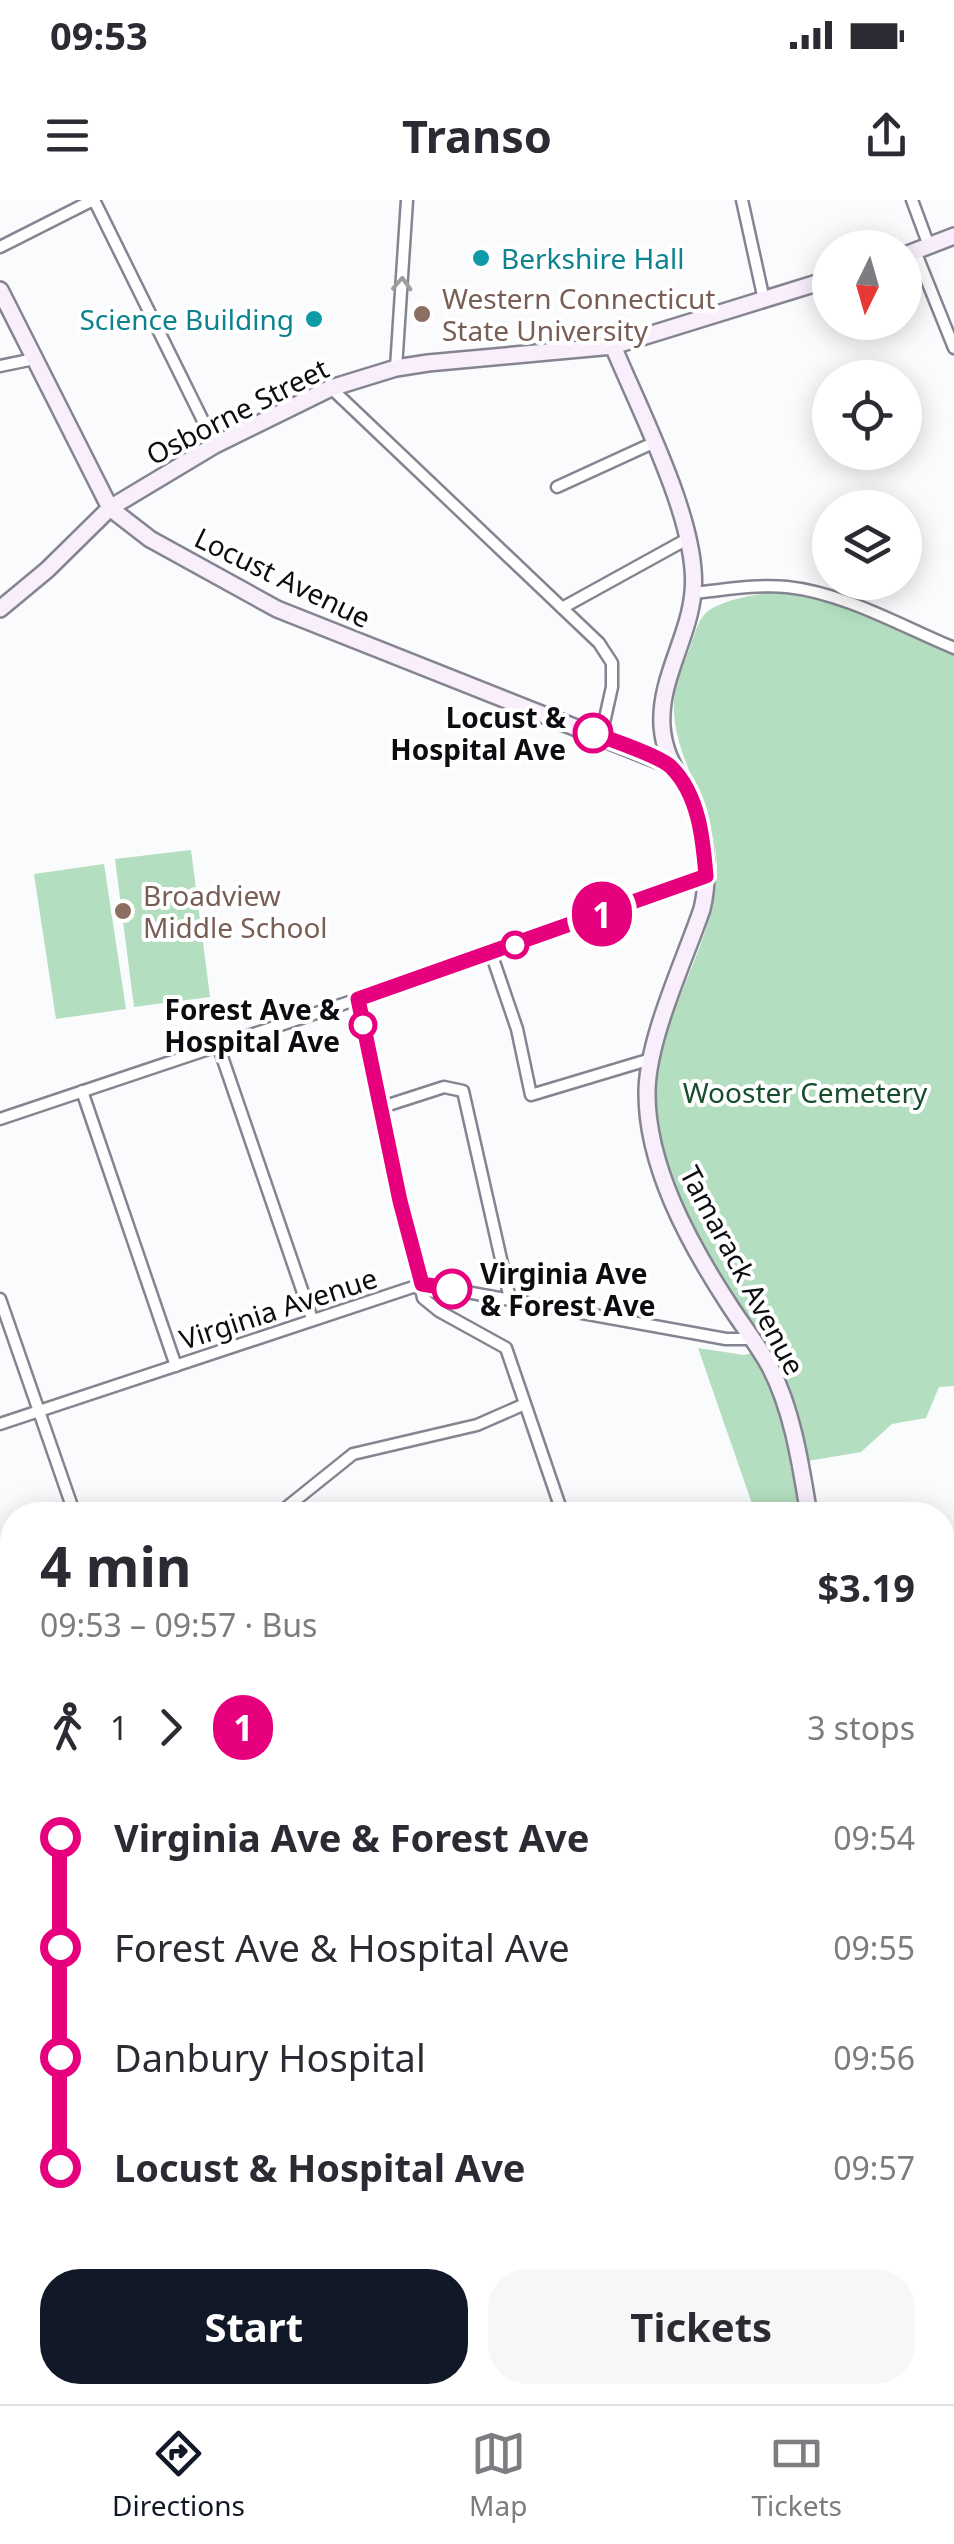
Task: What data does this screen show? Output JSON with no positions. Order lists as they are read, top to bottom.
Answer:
{
  "streets": {
    "street": [
      "Osborne Street",
      "Locust Avenue",
      "Tamarack Avenue",
      "Virginia Avenue"
    ]
  },
  "crossings": [
    ["Osborne Street", "Locust Avenue"],
    ["Locust Avenue", "Tamarack Avenue"],
    ["Tamarack Avenue", "Virginia Avenue"]
  ],
  "parks": ["Wooster Cemetery"],
  "places": [
    "Berkshire Hall",
    "Western Connecticut State University",
    "Science Building",
    "Locust & Hospital Ave",
    "Broadview Middle School",
    "Forest Ave & Hospital Ave",
    "Virginia Ave & Forest Ave"
  ],
  "lines": ["bus line 1"],
  "north": "bottom",
  "page": {
    "status": "09:53",
    "header": "Transo",
    "on_map": "1",
    "heading": ["4 min", "09:53 – 09:57 · Bus", "$3.19"],
    "legs": ["1", "1", "3 stops"],
    "list": [
      {
        "name": "Virginia Ave & Forest Ave",
        "value": "09:54"
      },
      {
        "name": "Forest Ave & Hospital Ave",
        "value": "09:55"
      },
      {
        "name": "Danbury Hospital",
        "value": "09:56"
      },
      {
        "name": "Locust & Hospital Ave",
        "value": "09:57"
      }
    ],
    "buttons": ["Start", "Tickets"],
    "tabs": ["Directions", "Map", "Tickets"]
  }
}
